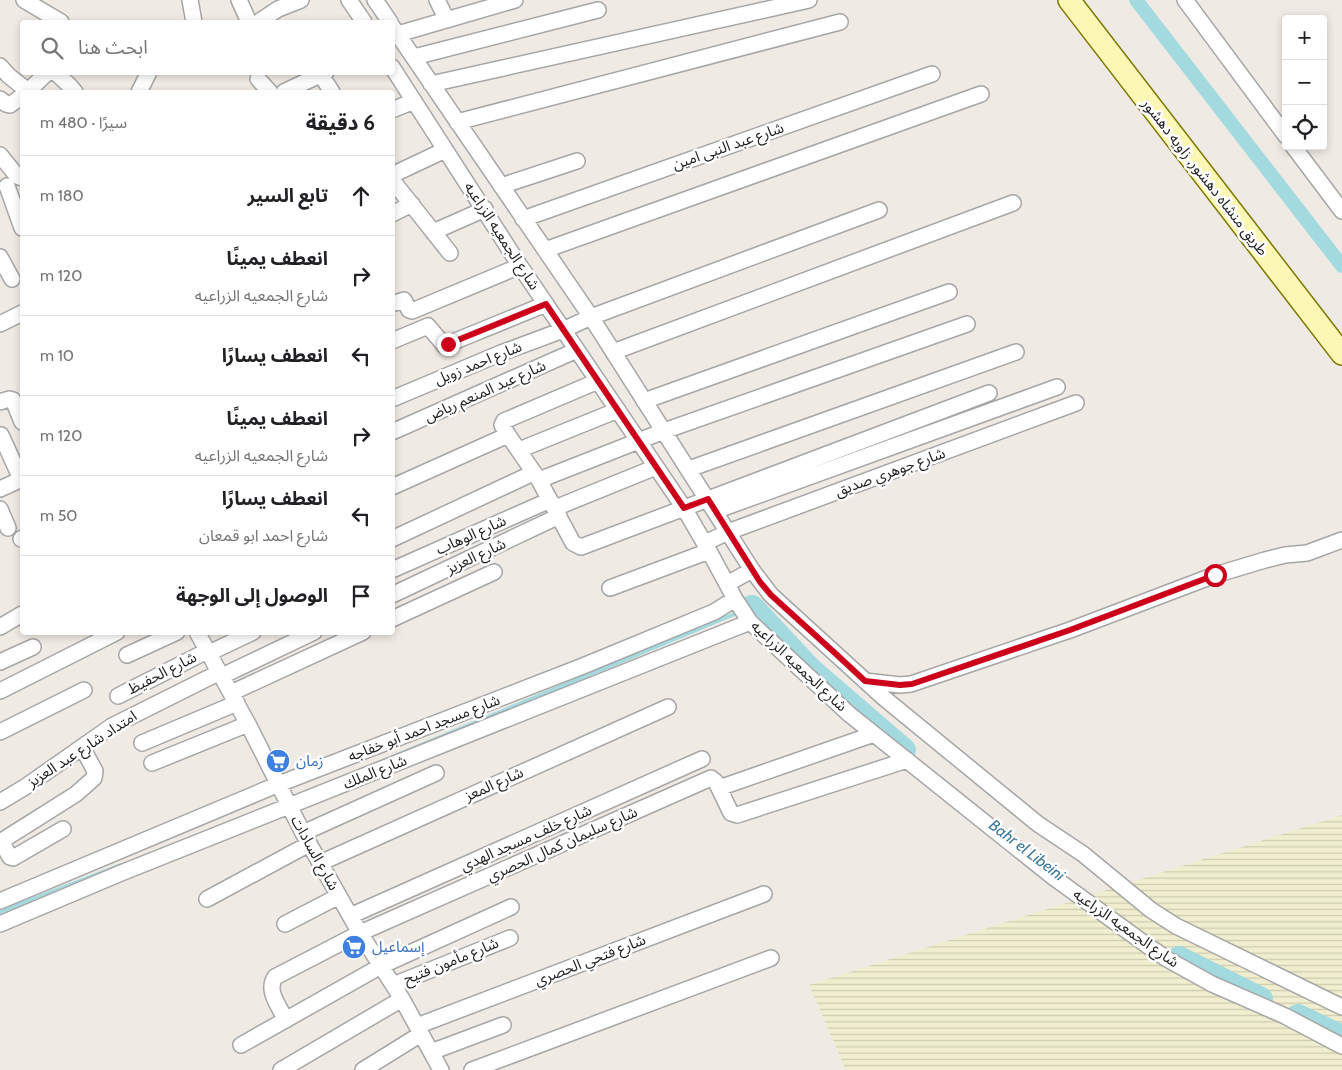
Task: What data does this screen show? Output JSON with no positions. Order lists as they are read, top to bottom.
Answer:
{
  "streets": {
    "street": [
      "شارع عبد النبى امين",
      "طريق منشاه دهشور, زاويه دهشور",
      "شارع الجمعيه الزراعيه",
      "شارع احمد زويل",
      "شارع عبد المنعم رياض",
      "شارع جوهري صديق",
      "شارع الوهاب",
      "شارع العزيز",
      "شارع الحفيظ",
      "شارع مسجد احمد أبو خفاجه",
      "امتداد شارع عبد العزيز",
      "شارع الملك",
      "شارع المعز",
      "شارع خلف مسجد الهدي",
      "شارع سليمان كمال الحصري",
      "شارع السادات",
      "شارع فتحي الحصري",
      "شارع مأمون فتيح"
    ]
  },
  "crossings": [
    ["شارع عبد النبى امين", "شارع الجمعيه الزراعيه"],
    ["شارع الجمعيه الزراعيه", "شارع احمد زويل"],
    ["شارع الجمعيه الزراعيه", "شارع عبد المنعم رياض"],
    ["شارع الجمعيه الزراعيه", "شارع جوهري صديق"],
    ["شارع الجمعيه الزراعيه", "شارع العزيز"],
    ["شارع الجمعيه الزراعيه", "شارع مسجد احمد أبو خفاجه"],
    ["شارع الجمعيه الزراعيه", "شارع الملك"],
    ["شارع الوهاب", "شارع العزيز"],
    ["شارع الحفيظ", "شارع السادات"],
    ["شارع مسجد احمد أبو خفاجه", "شارع السادات"],
    ["امتداد شارع عبد العزيز", "شارع السادات"],
    ["شارع الملك", "شارع السادات"],
    ["شارع المعز", "شارع السادات"],
    ["شارع خلف مسجد الهدي", "شارع السادات"],
    ["شارع سليمان كمال الحصري", "شارع السادات"],
    ["شارع السادات", "شارع فتحي الحصري"],
    ["شارع السادات", "شارع مأمون فتيح"]
  ],
  "water": ["Bahr el Libeini"],
  "places": {
    "supermarket": ["زمان", "إسماعيل"]
  },
  "page": {
    "map_buttons": ["+", "−"],
    "search": "ابحث هنا",
    "heading": ["6 دقيقة", "سيرًا · 480 m"],
    "list": [
      ["تابع السير", "180 m"],
      ["انعطف يمينًا", "شارع الجمعيه الزراعيه", "120 m"],
      ["انعطف يسارًا", "10 m"],
      ["انعطف يمينًا", "شارع الجمعيه الزراعيه", "120 m"],
      ["انعطف يسارًا", "شارع احمد ابو قمعان", "50 m"],
      "الوصول إلى الوجهة"
    ]
  }
}
